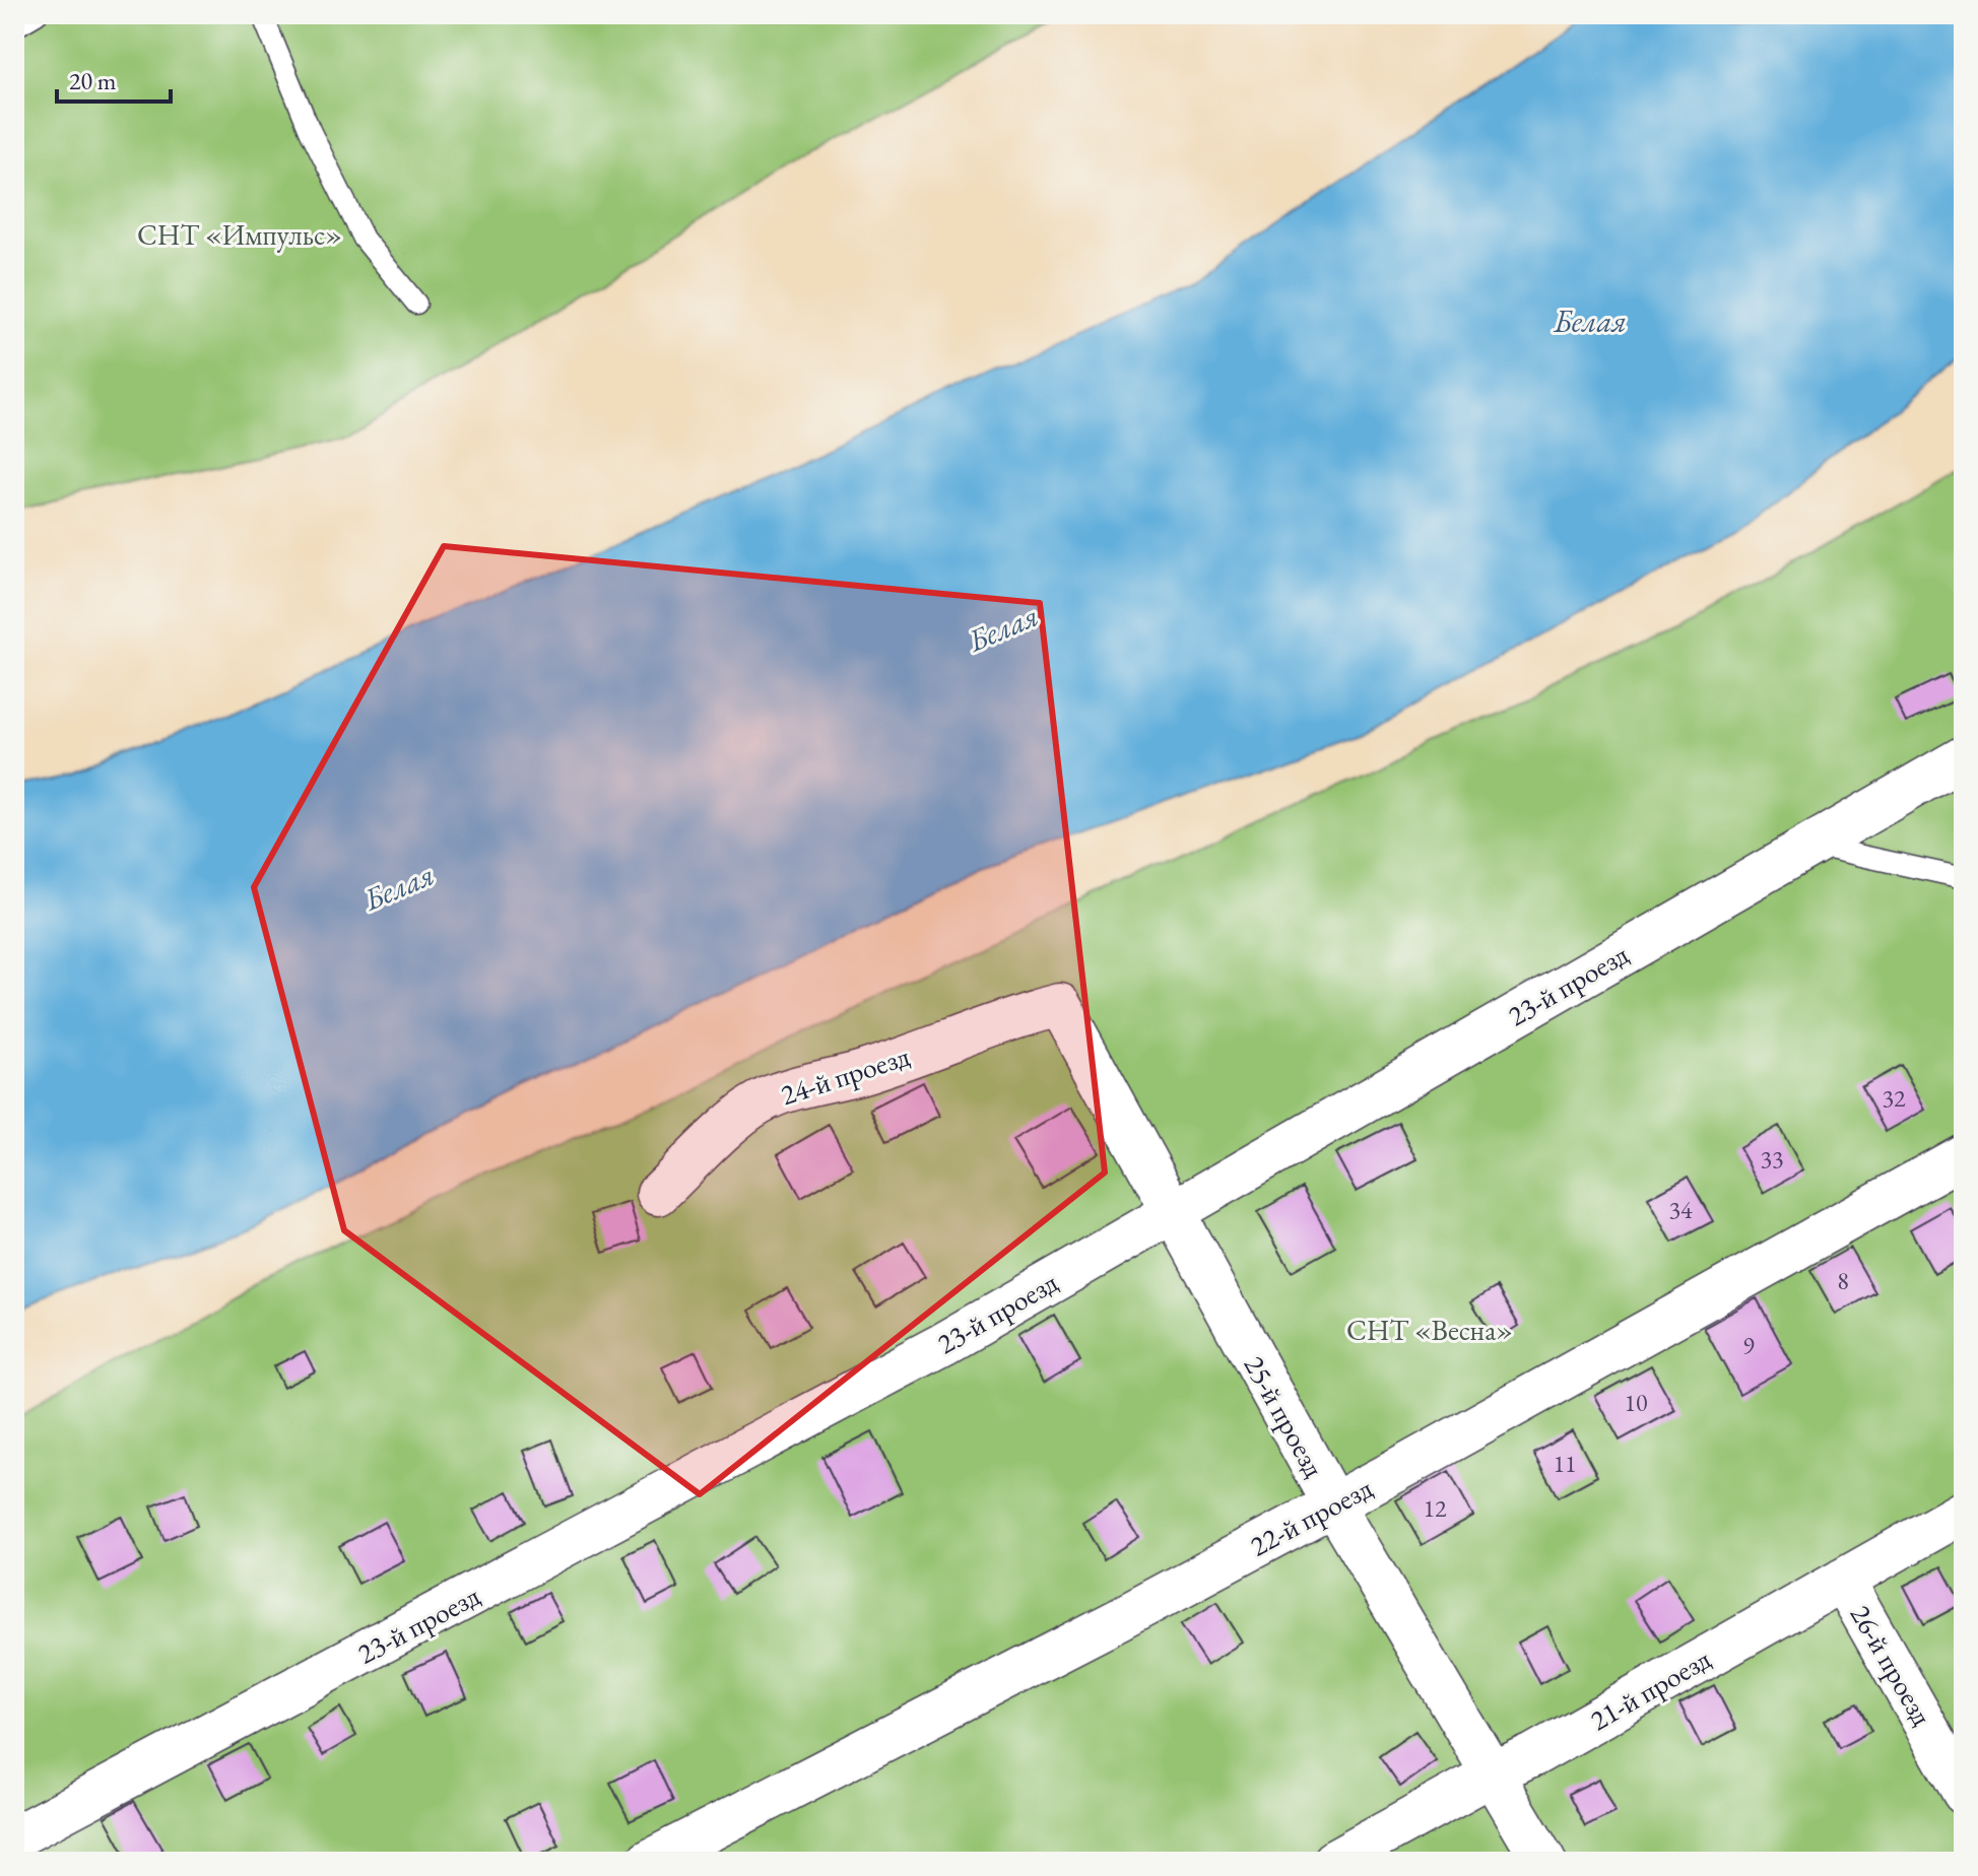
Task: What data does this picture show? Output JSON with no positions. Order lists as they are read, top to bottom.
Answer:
{
  "streets": {
    "street": [
      "23-й проезд",
      "24-й проезд",
      "25-й проезд",
      "22-й проезд",
      "26-й проезд",
      "21-й проезд"
    ]
  },
  "crossings": [
    ["23-й проезд", "25-й проезд"],
    ["24-й проезд", "25-й проезд"],
    ["25-й проезд", "22-й проезд"],
    ["25-й проезд", "21-й проезд"],
    ["26-й проезд", "21-й проезд"]
  ],
  "water": ["Белая"],
  "parks": ["СНТ «Импульс»", "СНТ «Весна»"],
  "house_numbers": [
    "32",
    "33",
    "34",
    "8",
    "9",
    "10",
    "11",
    "12"
  ],
  "scale_bar": "20 m"
}
